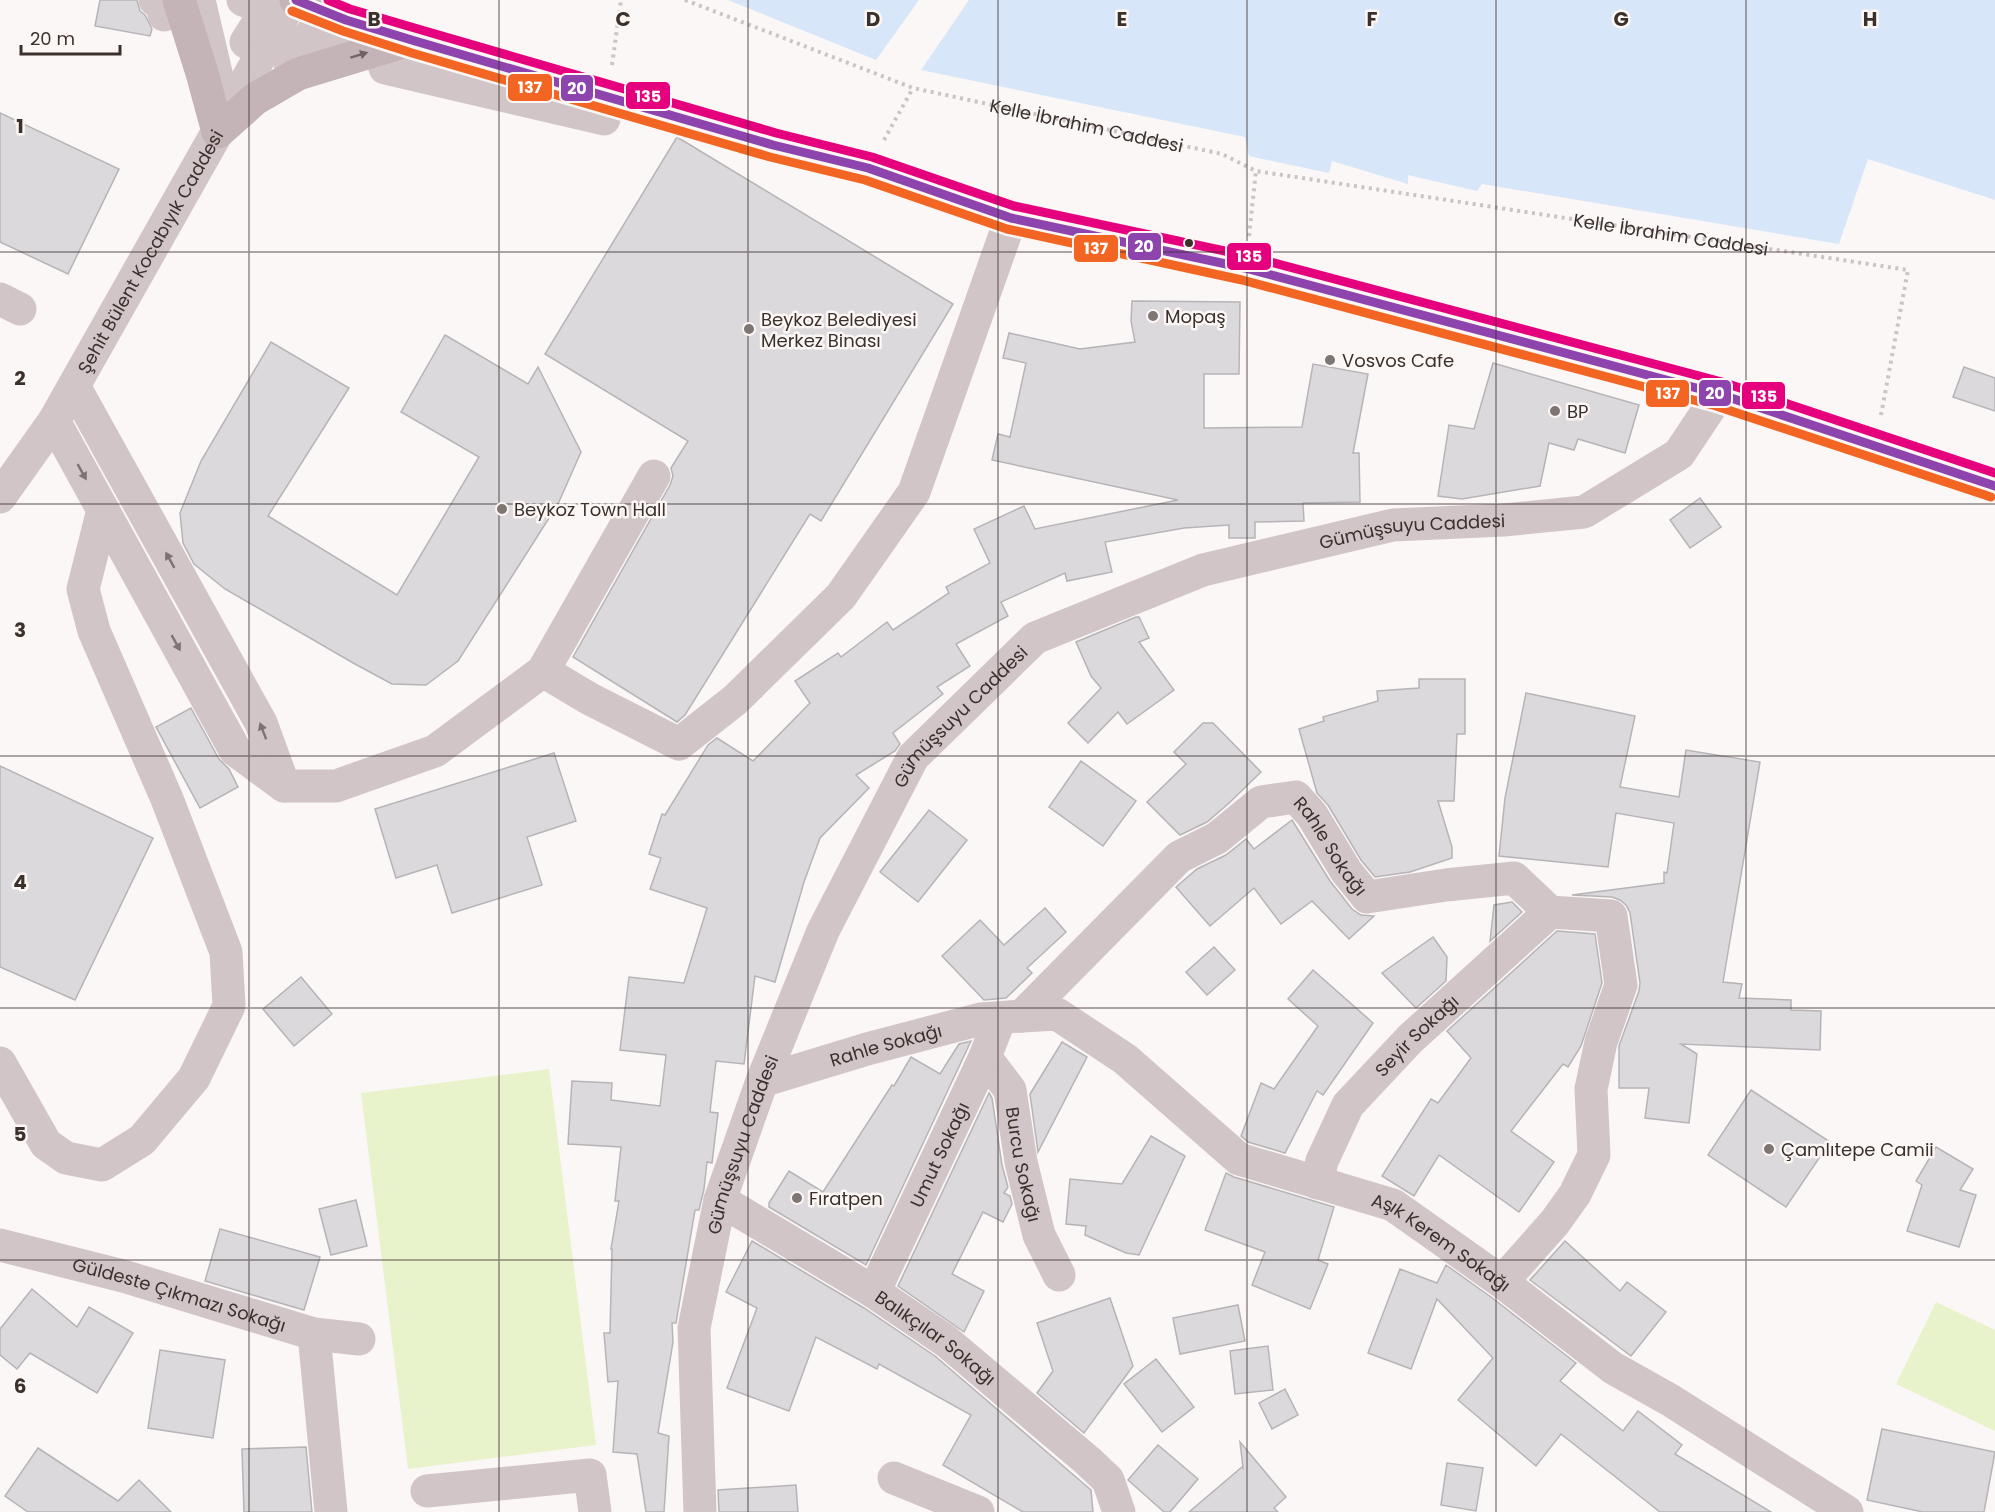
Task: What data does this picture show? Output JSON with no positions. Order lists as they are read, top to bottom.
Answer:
{
  "streets": {
    "street": [
      "Şehit Bülent Kocabıyık Caddesi",
      "Gümüşsuyu Caddesi",
      "Rahle Sokağı",
      "Seyir Sokağı",
      "Umut Sokağı",
      "Burcu Sokağı",
      "Aşık Kerem Sokağı",
      "Güldeste Çıkmazı Sokağı",
      "Balıkçılar Sokağı"
    ],
    "path": ["Kelle İbrahim Caddesi"]
  },
  "crossings": [
    ["Gümüşsuyu Caddesi", "Rahle Sokağı"],
    ["Gümüşsuyu Caddesi", "Balıkçılar Sokağı"],
    ["Rahle Sokağı", "Seyir Sokağı"],
    ["Rahle Sokağı", "Umut Sokağı"],
    ["Rahle Sokağı", "Aşık Kerem Sokağı"],
    ["Seyir Sokağı", "Aşık Kerem Sokağı"],
    ["Umut Sokağı", "Burcu Sokağı"],
    ["Umut Sokağı", "Aşık Kerem Sokağı"],
    ["Umut Sokağı", "Balıkçılar Sokağı"]
  ],
  "places": [
    "Mopaş",
    "Beykoz Belediyesi Merkez Binası",
    "Vosvos Cafe",
    "BP",
    "Beykoz Town Hall",
    "Çamlıtepe Camii",
    "Fıratpen"
  ],
  "lines": ["transit line 20", "transit line 135", "transit line 137"],
  "scale_bar": "20 m",
  "grid": {
    "columns": [
      "B",
      "C",
      "D",
      "E",
      "F",
      "G",
      "H"
    ],
    "rows": [
      "1",
      "2",
      "3",
      "4",
      "5",
      "6"
    ]
  }
}
